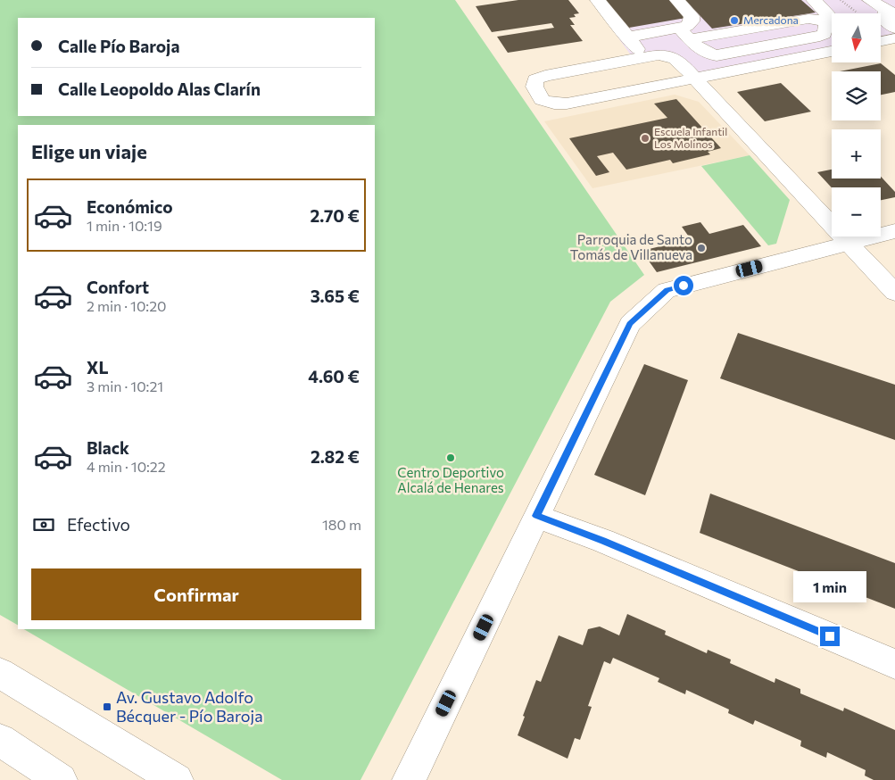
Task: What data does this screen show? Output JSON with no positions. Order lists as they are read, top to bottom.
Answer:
{
  "places": {
    "other": [
      "Mercadona",
      "Escuela Infantil Los Molinos",
      "Parroquia de Santo Tomás de Villanueva",
      "Centro Deportivo Alcalá de Henares"
    ],
    "transit": ["Av. Gustavo Adolfo Bécquer - Pío Baroja"]
  },
  "north": "bottom",
  "page": {
    "map_buttons": ["+", "−"],
    "banner": ["Calle Pío Baroja", "Calle Leopoldo Alas Clarín"],
    "heading": "Elige un viaje",
    "list": [
      {
        "name": "Económico",
        "note": "1 min · 10:19",
        "value": "2.70 €"
      },
      {
        "name": "Confort",
        "note": "2 min · 10:20",
        "value": "3.65 €"
      },
      {
        "name": "XL",
        "note": "3 min · 10:21",
        "value": "4.60 €"
      },
      {
        "name": "Black",
        "note": "4 min · 10:22",
        "value": "2.82 €"
      }
    ],
    "pay": ["Efectivo", "180 m"],
    "buttons": "Confirmar",
    "bubble": "1 min"
  }
}
